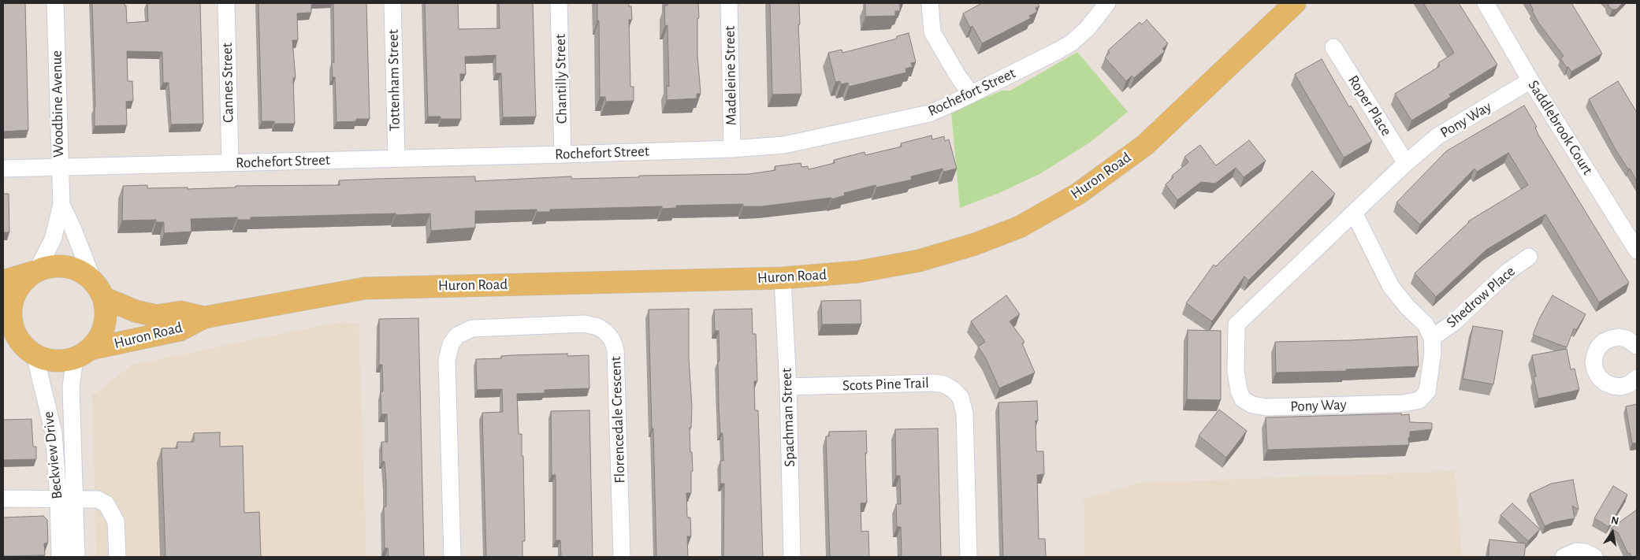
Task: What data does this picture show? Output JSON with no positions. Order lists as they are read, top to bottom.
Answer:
{
  "streets": {
    "main road": ["Huron Road"],
    "street": [
      "Madeleine Street",
      "Chantilly Street",
      "Tottenham Street",
      "Cannes Street",
      "Rochefort Street",
      "Woodbine Avenue",
      "Roper Place",
      "Pony Way",
      "Saddlebrook Court",
      "Shedrow Place",
      "Scots Pine Trail",
      "Spachman Street",
      "Florencedale Crescent",
      "Beckview Drive"
    ]
  },
  "crossings": [
    ["Madeleine Street", "Rochefort Street"],
    ["Chantilly Street", "Rochefort Street"],
    ["Tottenham Street", "Rochefort Street"],
    ["Cannes Street", "Rochefort Street"],
    ["Rochefort Street", "Woodbine Avenue"],
    ["Woodbine Avenue", "Huron Road"],
    ["Woodbine Avenue", "Beckview Drive"],
    ["Roper Place", "Pony Way"],
    ["Pony Way", "Saddlebrook Court"],
    ["Pony Way", "Shedrow Place"],
    ["Huron Road", "Spachman Street"],
    ["Huron Road", "Beckview Drive"],
    ["Scots Pine Trail", "Spachman Street"]
  ],
  "north": "top"
}
